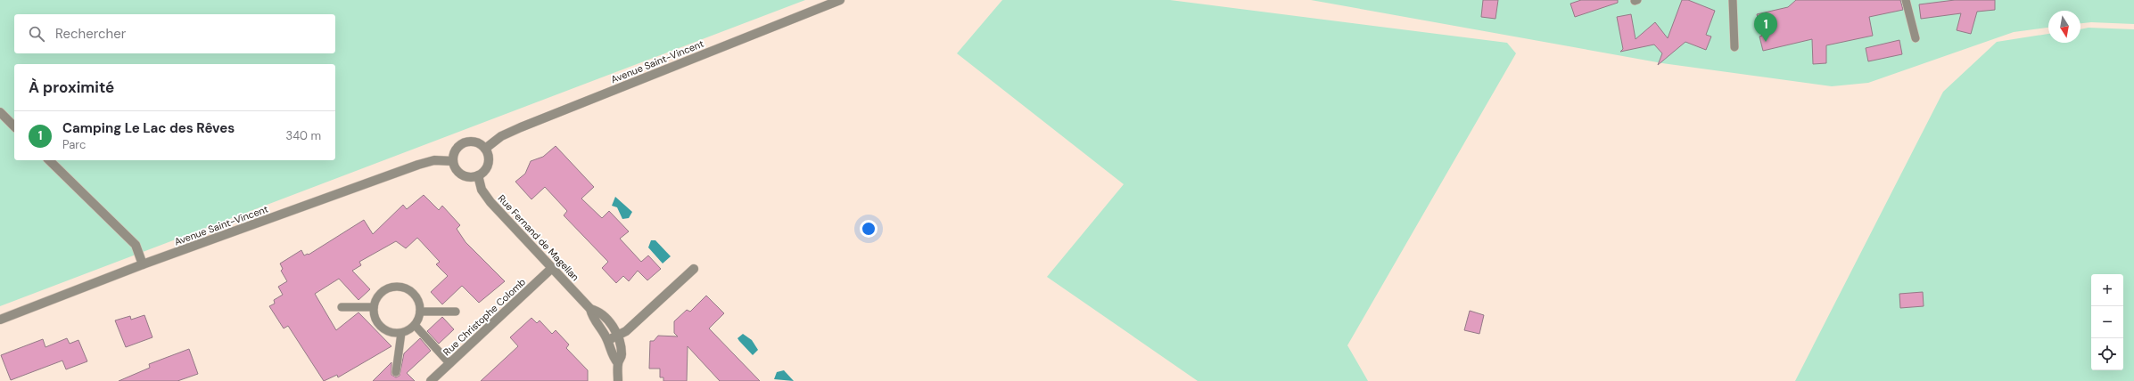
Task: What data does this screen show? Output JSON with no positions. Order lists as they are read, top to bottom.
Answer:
{
  "streets": {
    "street": ["Avenue Saint-Vincent", "Rue Fernand de Magellan", "Rue Christophe Colomb"]
  },
  "crossings": [
    ["Avenue Saint-Vincent", "Rue Fernand de Magellan"],
    ["Rue Fernand de Magellan", "Rue Christophe Colomb"]
  ],
  "north": "bottom",
  "page": {
    "pins": "1",
    "search": "Rechercher",
    "heading": "À proximité",
    "list": [
      {
        "mark": "1",
        "name": "Camping Le Lac des Rêves",
        "note": "Parc",
        "value": "340 m"
      }
    ],
    "map_buttons": ["+", "−"]
  }
}
